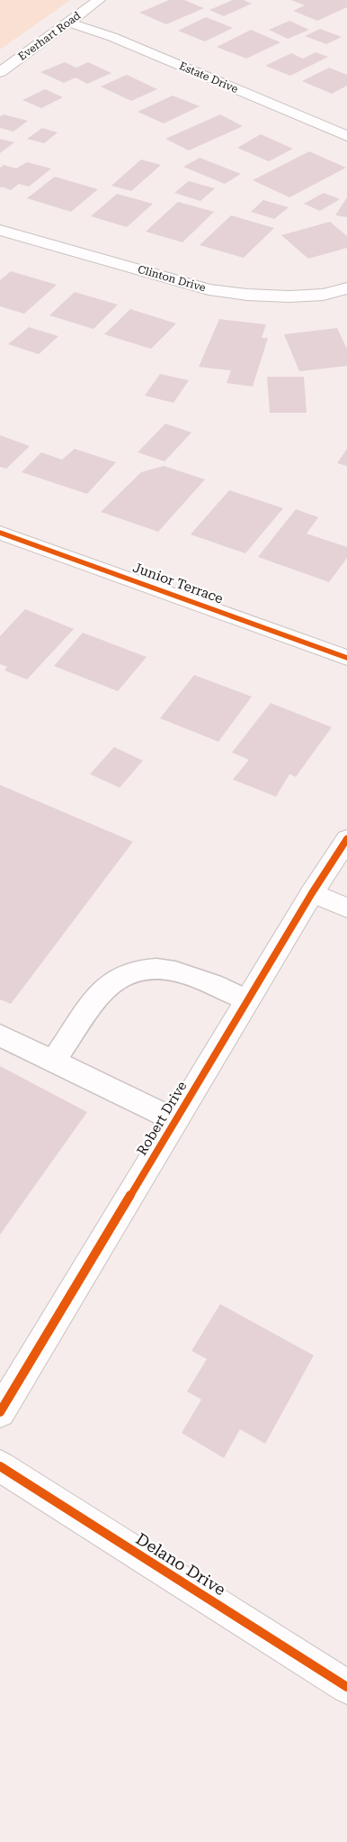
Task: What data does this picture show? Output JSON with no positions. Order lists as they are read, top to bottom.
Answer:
{
  "streets": {
    "street": [
      "Everhart Road",
      "Estate Drive",
      "Clinton Drive",
      "Junior Terrace",
      "Robert Drive",
      "Delano Drive"
    ]
  },
  "crossings": [
    ["Everhart Road", "Estate Drive"]
  ]
}
